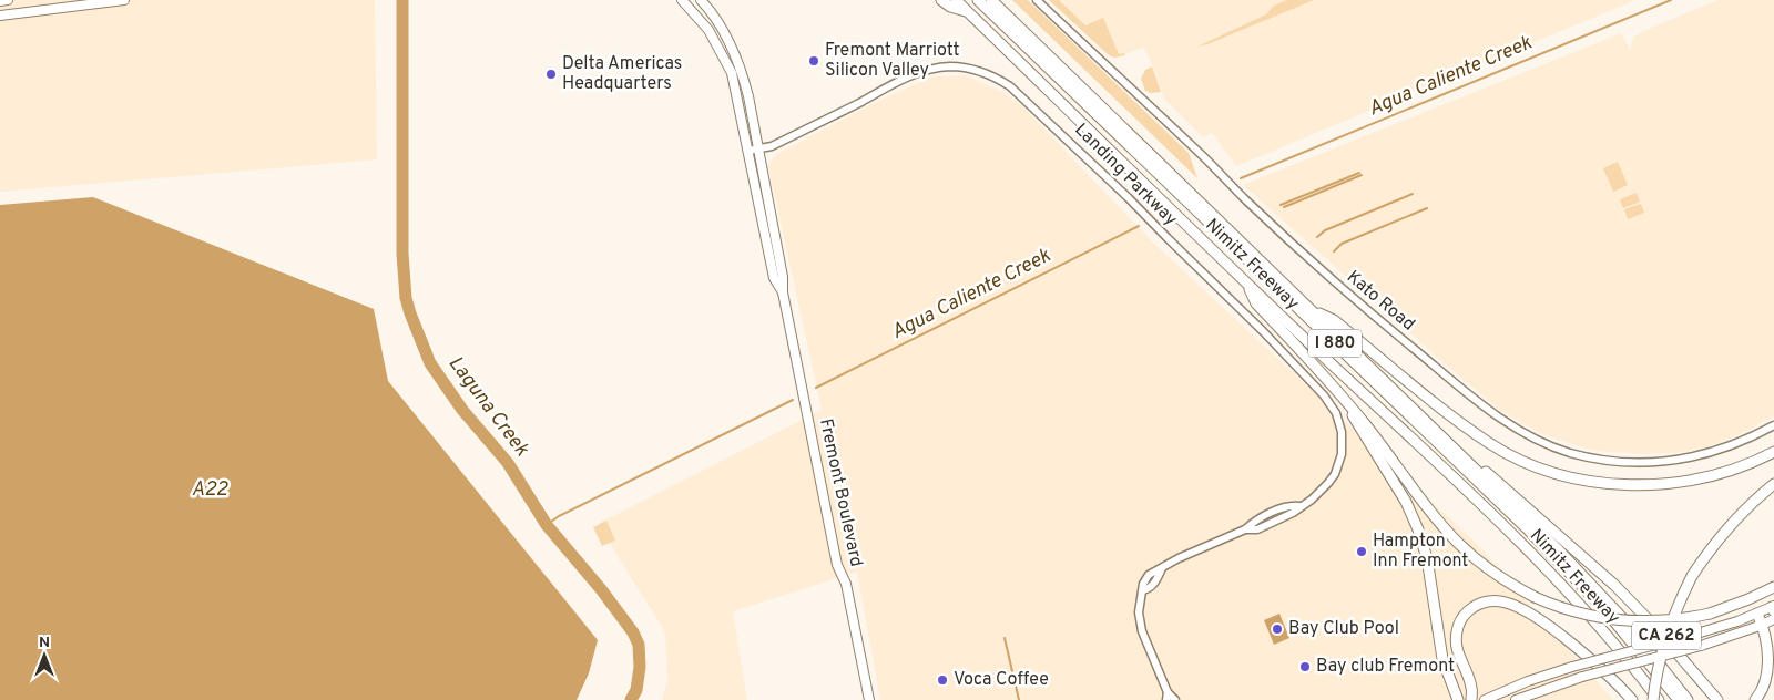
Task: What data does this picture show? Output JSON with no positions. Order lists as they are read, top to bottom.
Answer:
{
  "streets": {
    "highway": ["Nimitz Freeway", "I 880", "CA 262"],
    "main road": ["Fremont Boulevard"],
    "street": ["Landing Parkway", "Kato Road"]
  },
  "crossings": [
    ["Landing Parkway", "Fremont Boulevard"]
  ],
  "water": ["Agua Caliente Creek", "Laguna Creek", "A22"],
  "places": [
    "Fremont Marriott Silicon Valley",
    "Delta Americas Headquarters",
    "Hampton Inn Fremont",
    "Bay Club Pool",
    "Bay club Fremont",
    "Voca Coffee"
  ],
  "north": "top"
}
